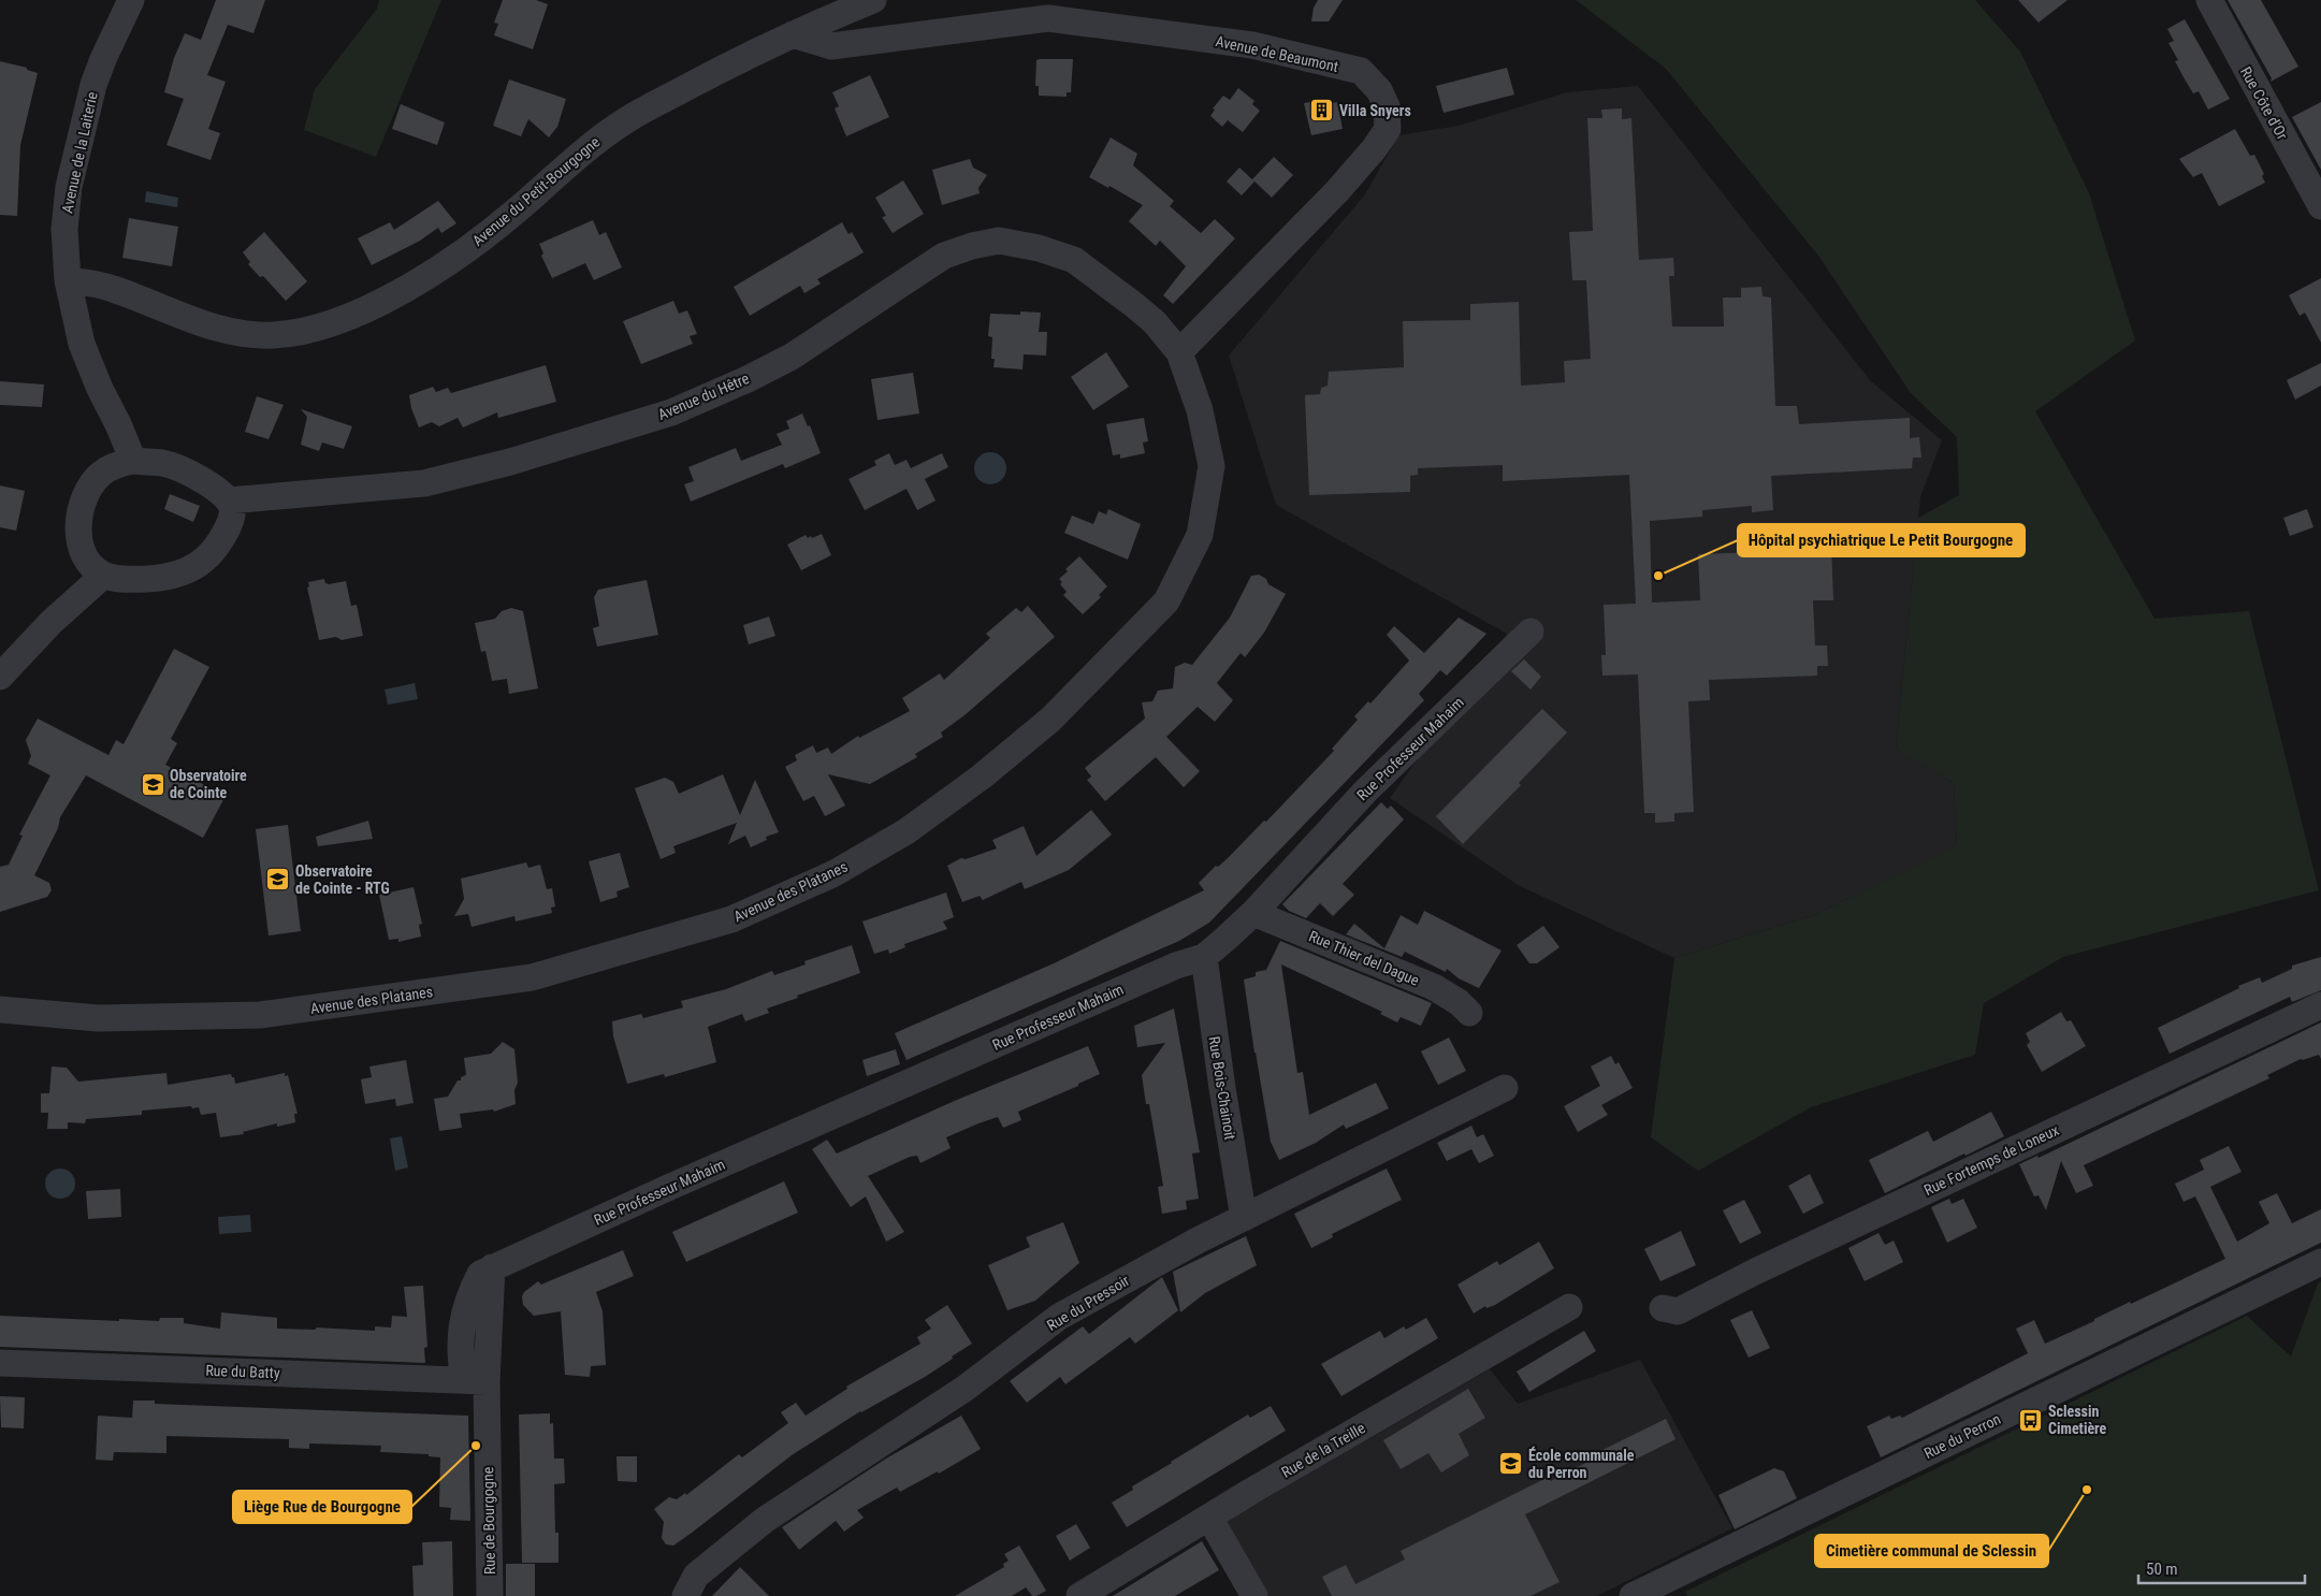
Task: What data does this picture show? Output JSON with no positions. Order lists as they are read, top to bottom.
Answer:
{
  "streets": {
    "street": [
      "Avenue de Beaumont",
      "Rue Côte d'Or",
      "Avenue de la Laiterie",
      "Avenue du Petit-Bourgogne",
      "Avenue du Hêtre",
      "Rue Professeur Mahaim",
      "Avenue des Platanes",
      "Rue Thier del Dague",
      "Rue Bois-Chainoit",
      "Rue Fortemps de Loneux",
      "Rue du Pressoir",
      "Rue du Batty",
      "Rue du Perron",
      "Rue de la Treille",
      "Rue de Bourgogne"
    ]
  },
  "crossings": [
    ["Avenue de Beaumont", "Avenue du Petit-Bourgogne"],
    ["Avenue de Beaumont", "Avenue des Platanes"],
    ["Avenue de la Laiterie", "Avenue du Petit-Bourgogne"],
    ["Avenue de la Laiterie", "Avenue du Hêtre"],
    ["Avenue du Hêtre", "Avenue des Platanes"],
    ["Rue Professeur Mahaim", "Rue Thier del Dague"],
    ["Rue Professeur Mahaim", "Rue Bois-Chainoit"],
    ["Rue Professeur Mahaim", "Rue du Batty"],
    ["Rue Professeur Mahaim", "Rue de Bourgogne"],
    ["Rue Bois-Chainoit", "Rue du Pressoir"],
    ["Rue du Batty", "Rue de Bourgogne"]
  ],
  "places": {
    "building": ["Villa Snyers"],
    "other": ["Hôpital psychiatrique Le Petit Bourgogne", "Liège Rue de Bourgogne", "Cimetière communal de Sclessin"],
    "school or university": ["Observatoire de Cointe", "Observatoire de Cointe - RTG", "École communale du Perron"],
    "bus stop": ["Sclessin Cimetière"]
  },
  "scale_bar": "50 m"
}
